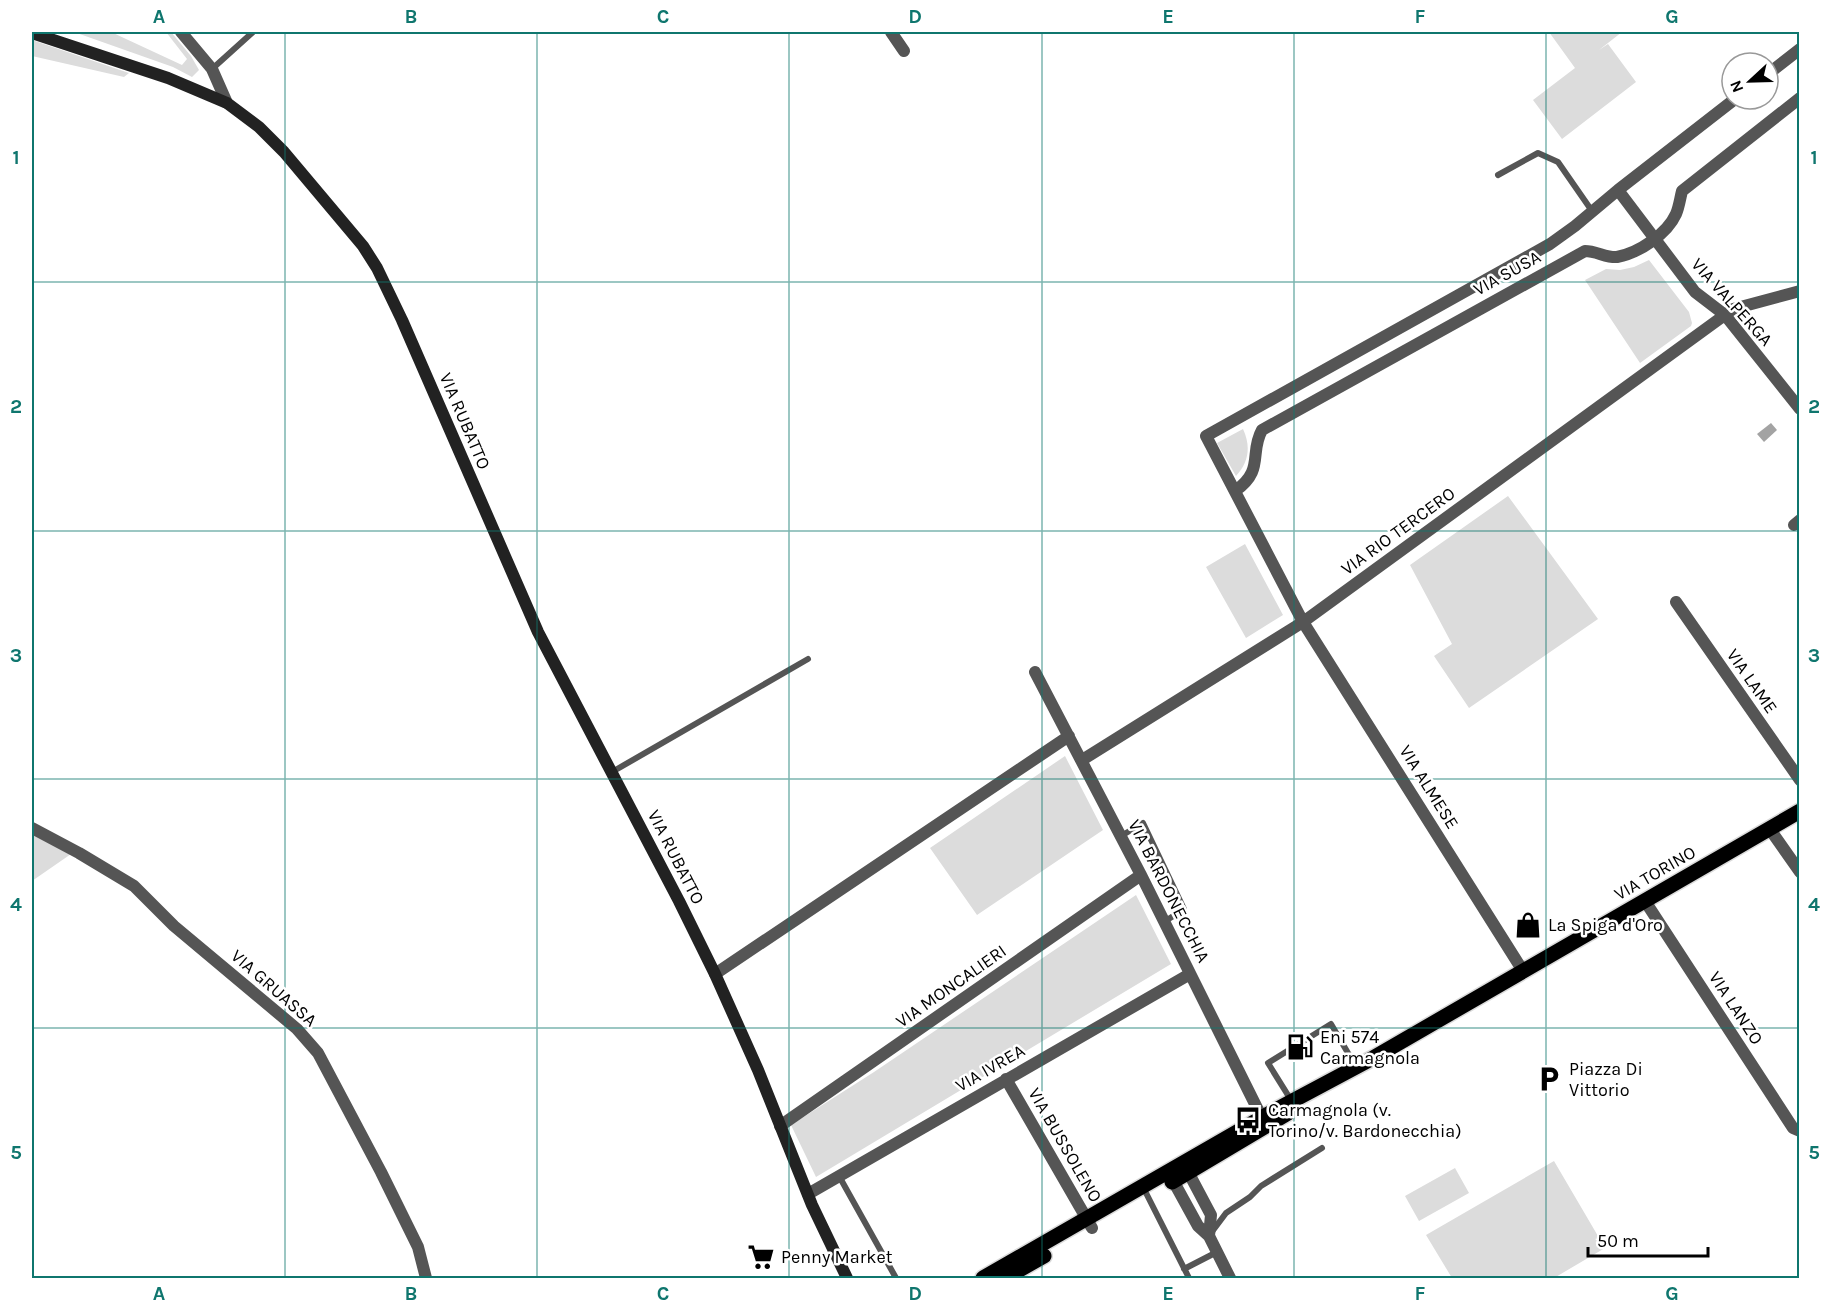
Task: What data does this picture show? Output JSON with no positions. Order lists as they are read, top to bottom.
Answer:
{
  "streets": {
    "main road": ["VIA TORINO"],
    "street": [
      "VIA SUSA",
      "VIA VALPERGA",
      "VIA RUBATTO",
      "VIA RIO TERCERO",
      "VIA LAME",
      "VIA ALMESE",
      "VIA BARDONECCHIA",
      "VIA MONCALIERI",
      "VIA GRUASSA",
      "VIA LANZO",
      "VIA IVREA",
      "VIA BUSSOLENO"
    ]
  },
  "crossings": [
    ["VIA SUSA", "VIA VALPERGA"],
    ["VIA SUSA", "VIA RIO TERCERO"],
    ["VIA SUSA", "VIA ALMESE"],
    ["VIA VALPERGA", "VIA RIO TERCERO"],
    ["VIA RUBATTO", "VIA MONCALIERI"],
    ["VIA RUBATTO", "VIA IVREA"],
    ["VIA RIO TERCERO", "VIA ALMESE"],
    ["VIA RIO TERCERO", "VIA BARDONECCHIA"],
    ["VIA ALMESE", "VIA TORINO"],
    ["VIA TORINO", "VIA BARDONECCHIA"],
    ["VIA TORINO", "VIA LANZO"],
    ["VIA TORINO", "VIA BUSSOLENO"],
    ["VIA BARDONECCHIA", "VIA MONCALIERI"],
    ["VIA BARDONECCHIA", "VIA IVREA"],
    ["VIA IVREA", "VIA BUSSOLENO"]
  ],
  "places": {
    "shop": ["La Spiga d'Oro"],
    "fuel station": ["Eni 574 Carmagnola"],
    "parking": ["Piazza Di Vittorio"],
    "bus stop": ["Carmagnola (v. Torino/v. Bardonecchia)"],
    "supermarket": ["Penny Market"]
  },
  "scale_bar": "50 m",
  "north": "left",
  "grid": {
    "columns": [
      "A",
      "B",
      "C",
      "D",
      "E",
      "F",
      "G"
    ],
    "rows": [
      "1",
      "2",
      "3",
      "4",
      "5"
    ]
  }
}
